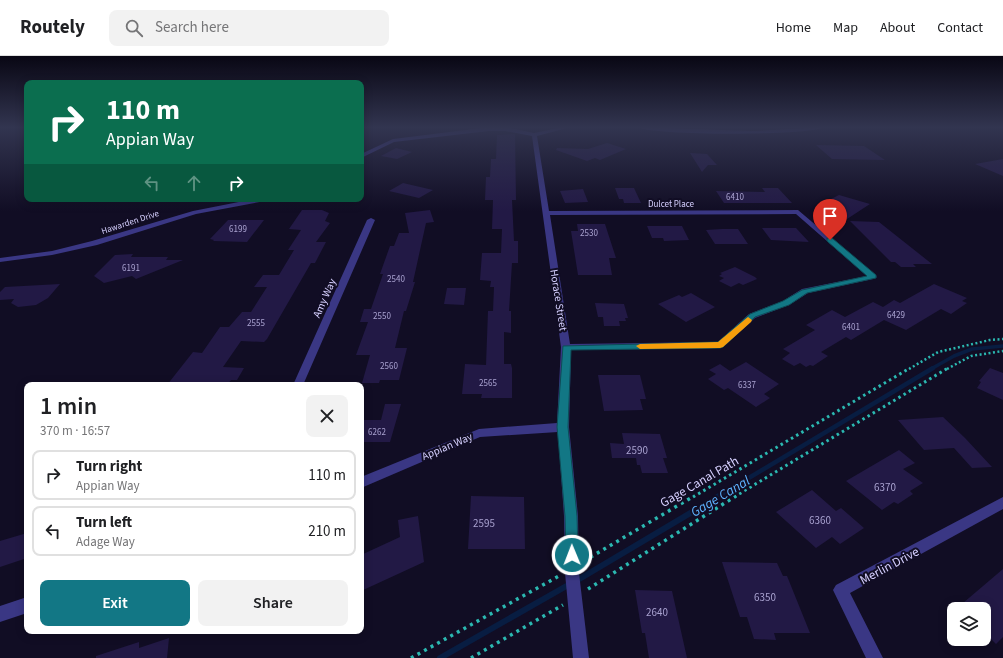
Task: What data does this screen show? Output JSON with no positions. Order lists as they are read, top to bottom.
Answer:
{
  "streets": {
    "street": [
      "Dulcet Place",
      "Hawarden Drive",
      "Amy Way",
      "Horace Street",
      "Appian Way",
      "Merlin Drive"
    ],
    "path": ["Gage Canal Path"]
  },
  "crossings": [
    ["Dulcet Place", "Horace Street"],
    ["Horace Street", "Appian Way"],
    ["Horace Street", "Gage Canal Path"]
  ],
  "water": ["Gage Canal"],
  "house_numbers": [
    "6410",
    "6199",
    "2530",
    "6191",
    "2540",
    "6429",
    "2550",
    "2555",
    "6401",
    "2560",
    "2565",
    "6337",
    "6262",
    "2590",
    "6370",
    "6360",
    "2595",
    "6350",
    "2640"
  ],
  "page": {
    "header": "Routely",
    "search": "Search here",
    "nav": [
      "Home",
      "Map",
      "About",
      "Contact"
    ],
    "turn": ["110 m", "Appian Way"],
    "heading": ["1 min", "370 m · 16:57"],
    "list": [
      {
        "name": "Turn right",
        "note": "Appian Way",
        "value": "110 m"
      },
      {
        "name": "Turn left",
        "note": "Adage Way",
        "value": "210 m"
      }
    ],
    "buttons": ["Exit", "Share"]
  }
}
